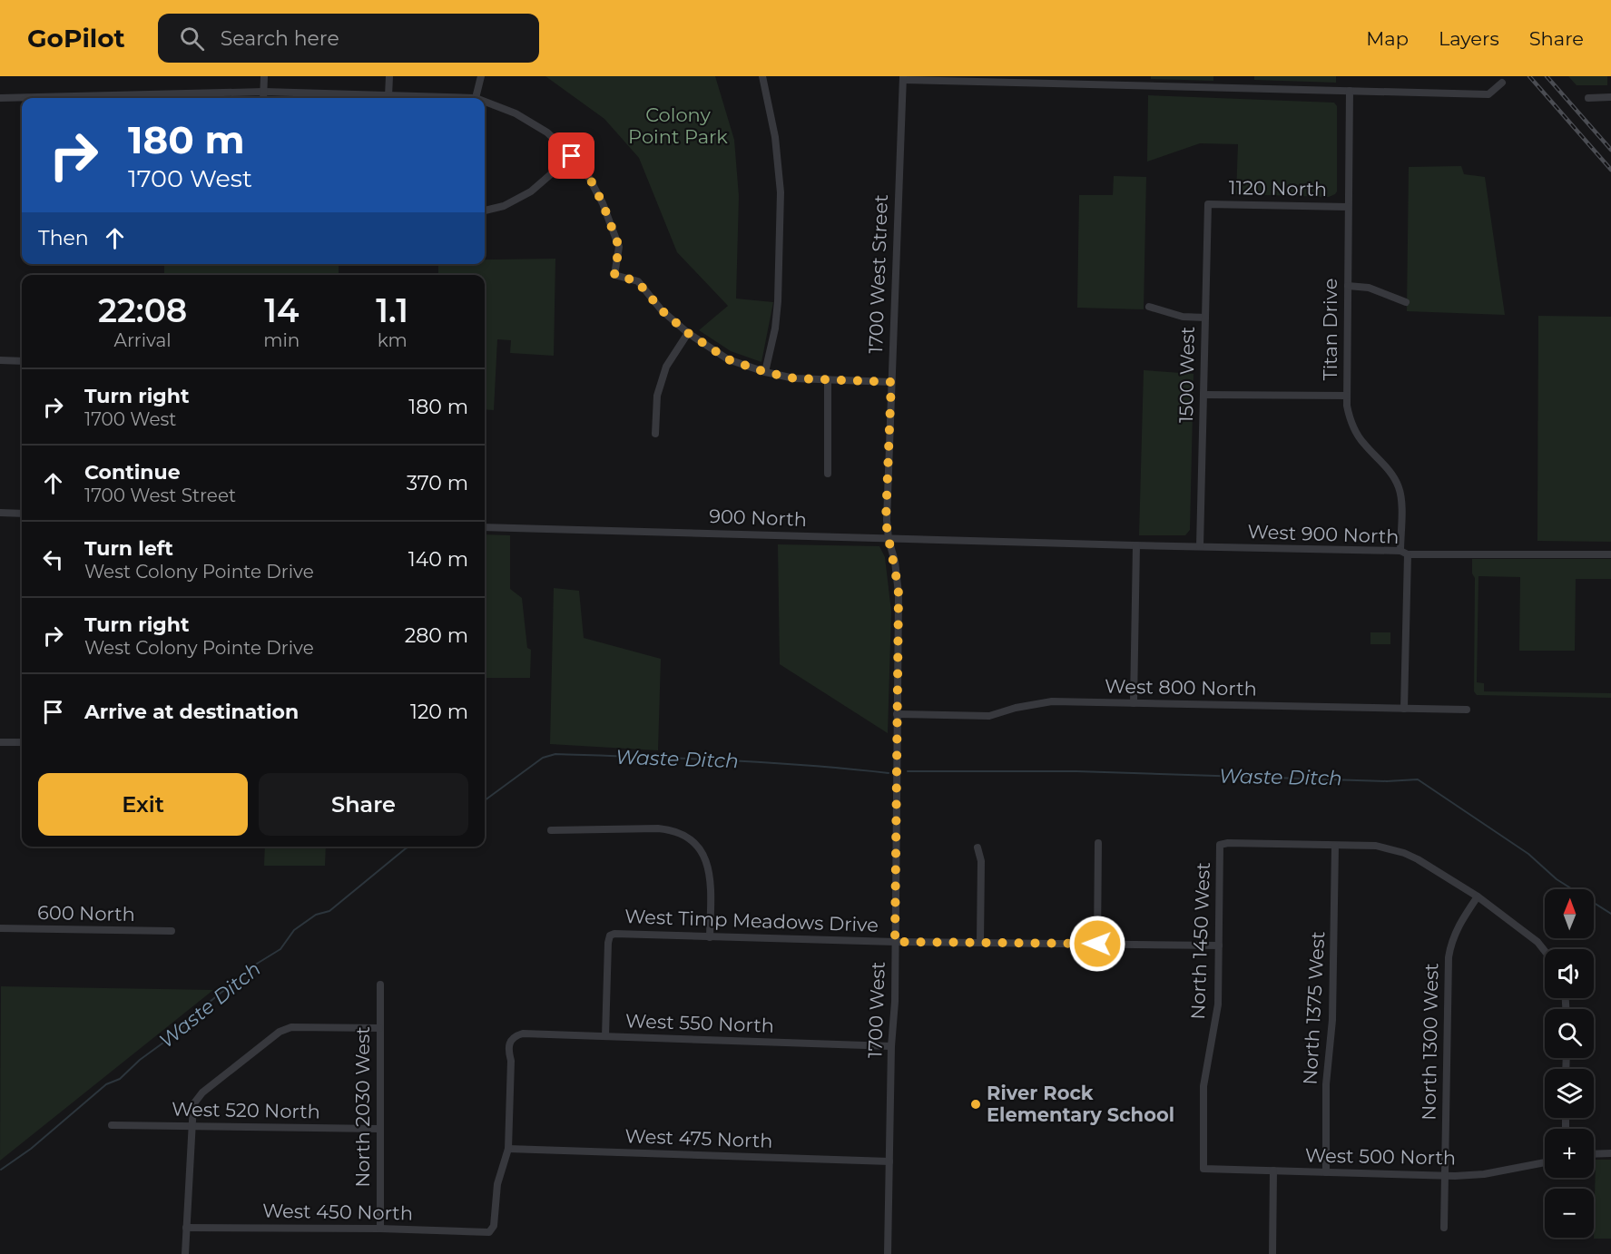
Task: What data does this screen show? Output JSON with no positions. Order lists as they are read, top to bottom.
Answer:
{
  "streets": {
    "street": [
      "1120 North",
      "1700 West Street",
      "Titan Drive",
      "1500 West",
      "900 North",
      "West 900 North",
      "West 800 North",
      "600 North",
      "West Timp Meadows Drive",
      "North 1450 West",
      "North 1375 West",
      "1700 West",
      "West 550 North",
      "North 1300 West",
      "North 2030 West",
      "West 520 North",
      "West 475 North",
      "West 500 North",
      "West 450 North"
    ]
  },
  "crossings": [
    ["1120 North", "Titan Drive"],
    ["1120 North", "1500 West"],
    ["1700 West Street", "900 North"],
    ["1700 West Street", "1700 West"],
    ["Titan Drive", "West 900 North"],
    ["Titan Drive", "West 800 North"],
    ["1500 West", "West 900 North"],
    ["900 North", "West 900 North"],
    ["900 North", "1700 West"],
    ["West 800 North", "1700 West"],
    ["West Timp Meadows Drive", "North 1450 West"],
    ["West Timp Meadows Drive", "1700 West"],
    ["West Timp Meadows Drive", "West 550 North"],
    ["North 1450 West", "North 1375 West"],
    ["North 1450 West", "West 500 North"],
    ["North 1375 West", "West 500 North"],
    ["1700 West", "West 550 North"],
    ["1700 West", "West 475 North"],
    ["West 550 North", "West 475 North"],
    ["West 550 North", "West 450 North"],
    ["North 1300 West", "West 500 North"],
    ["North 2030 West", "West 520 North"],
    ["North 2030 West", "West 450 North"],
    ["West 475 North", "West 450 North"]
  ],
  "water": ["Waste Ditch"],
  "parks": ["Colony Point Park"],
  "places": ["River Rock Elementary School"],
  "north": "top",
  "page": {
    "header": "GoPilot",
    "search": "Search here",
    "nav": ["Map", "Layers", "Share"],
    "turn": ["180 m", "1700 West"],
    "then": "Then",
    "eta": [
      "22:08",
      "Arrival",
      "14",
      "min",
      "1.1",
      "km"
    ],
    "list": [
      {
        "name": "Turn right",
        "note": "1700 West",
        "value": "180 m"
      },
      {
        "name": "Continue",
        "note": "1700 West Street",
        "value": "370 m"
      },
      {
        "name": "Turn left",
        "note": "West Colony Pointe Drive",
        "value": "140 m"
      },
      {
        "name": "Turn right",
        "note": "West Colony Pointe Drive",
        "value": "280 m"
      },
      {
        "name": "Arrive at destination",
        "value": "120 m"
      }
    ],
    "buttons": ["Exit", "Share"],
    "map_buttons": ["+", "−"]
  }
}
